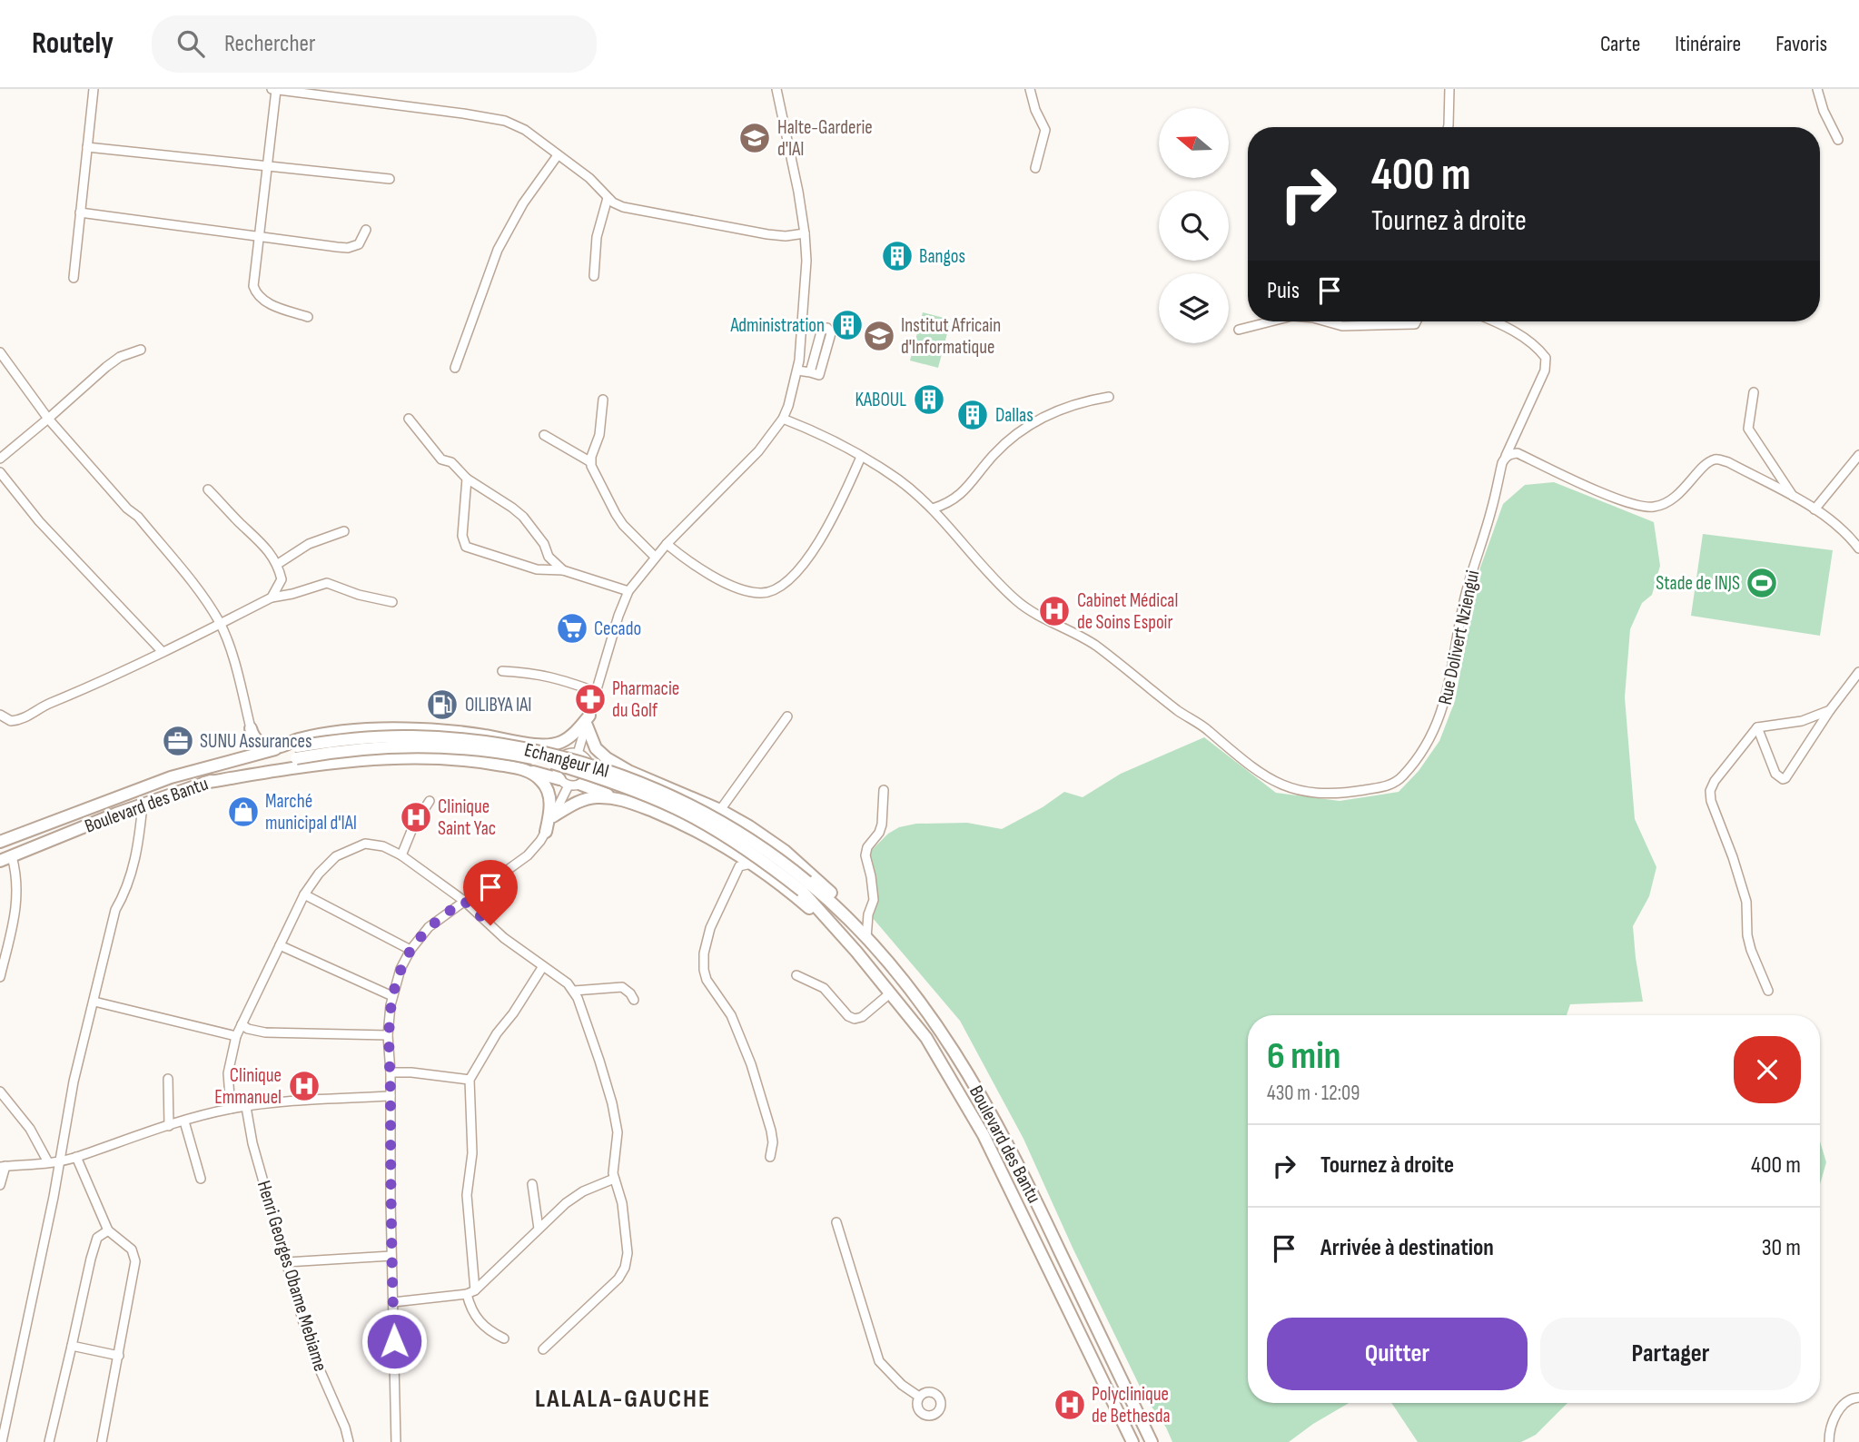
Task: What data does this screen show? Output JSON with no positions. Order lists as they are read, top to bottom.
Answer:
{
  "streets": {
    "highway": ["Echangeur IAI", "Boulevard des Bantu"],
    "street": ["Rue Dolivert Nziengui", "Henri Georges Obame Mebiame"]
  },
  "crossings": [
    ["Echangeur IAI", "Boulevard des Bantu"]
  ],
  "districts": ["LALALA-GAUCHE"],
  "places": {
    "school or university": ["Halte-Garderie d'IAI", "Institut Africain d'Informatique"],
    "building": [
      "Bangos",
      "Administration",
      "KABOUL",
      "Dallas"
    ],
    "sports": ["Stade de INJS"],
    "hospital": [
      "Cabinet Médical de Soins Espoir",
      "Clinique Saint Yac",
      "Clinique Emmanuel",
      "Polyclinique de Bethesda"
    ],
    "supermarket": ["Cecado"],
    "pharmacy": ["Pharmacie du Golf"],
    "fuel station": ["OILIBYA IAI"],
    "office": ["SUNU Assurances"],
    "shop": ["Marché municipal d'IAI"]
  },
  "north": "left",
  "page": {
    "header": "Routely",
    "search": "Rechercher",
    "nav": ["Carte", "Itinéraire", "Favoris"],
    "turn": ["400 m", "Tournez à droite"],
    "then": "Puis",
    "heading": ["6 min", "430 m · 12:09"],
    "list": [
      {
        "name": "Tournez à droite",
        "value": "400 m"
      },
      {
        "name": "Arrivée à destination",
        "value": "30 m"
      }
    ],
    "buttons": ["Quitter", "Partager"]
  }
}
